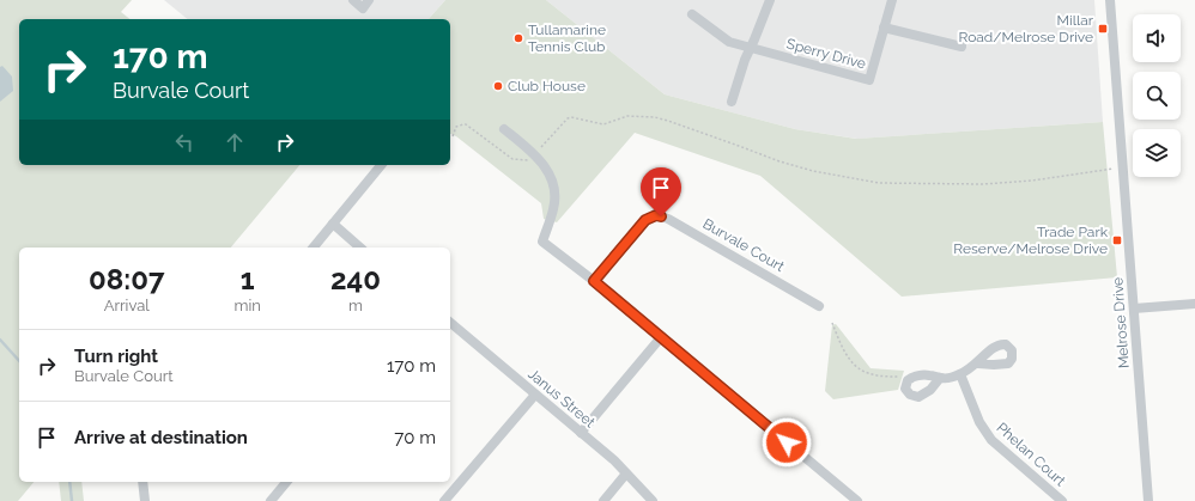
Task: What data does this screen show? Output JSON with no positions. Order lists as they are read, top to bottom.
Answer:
{
  "streets": {
    "street": [
      "Sperry Drive",
      "Burvale Court",
      "Melrose Drive",
      "Janus Street",
      "Phelan Court"
    ]
  },
  "places": {
    "transit": ["Millar Road/Melrose Drive", "Trade Park Reserve/Melrose Drive"],
    "other": ["Tullamarine Tennis Club", "Club House"]
  },
  "page": {
    "turn": ["170 m", "Burvale Court"],
    "eta": [
      "08:07",
      "Arrival",
      "1",
      "min",
      "240",
      "m"
    ],
    "list": [
      {
        "name": "Turn right",
        "note": "Burvale Court",
        "value": "170 m"
      },
      {
        "name": "Arrive at destination",
        "value": "70 m"
      }
    ]
  }
}
